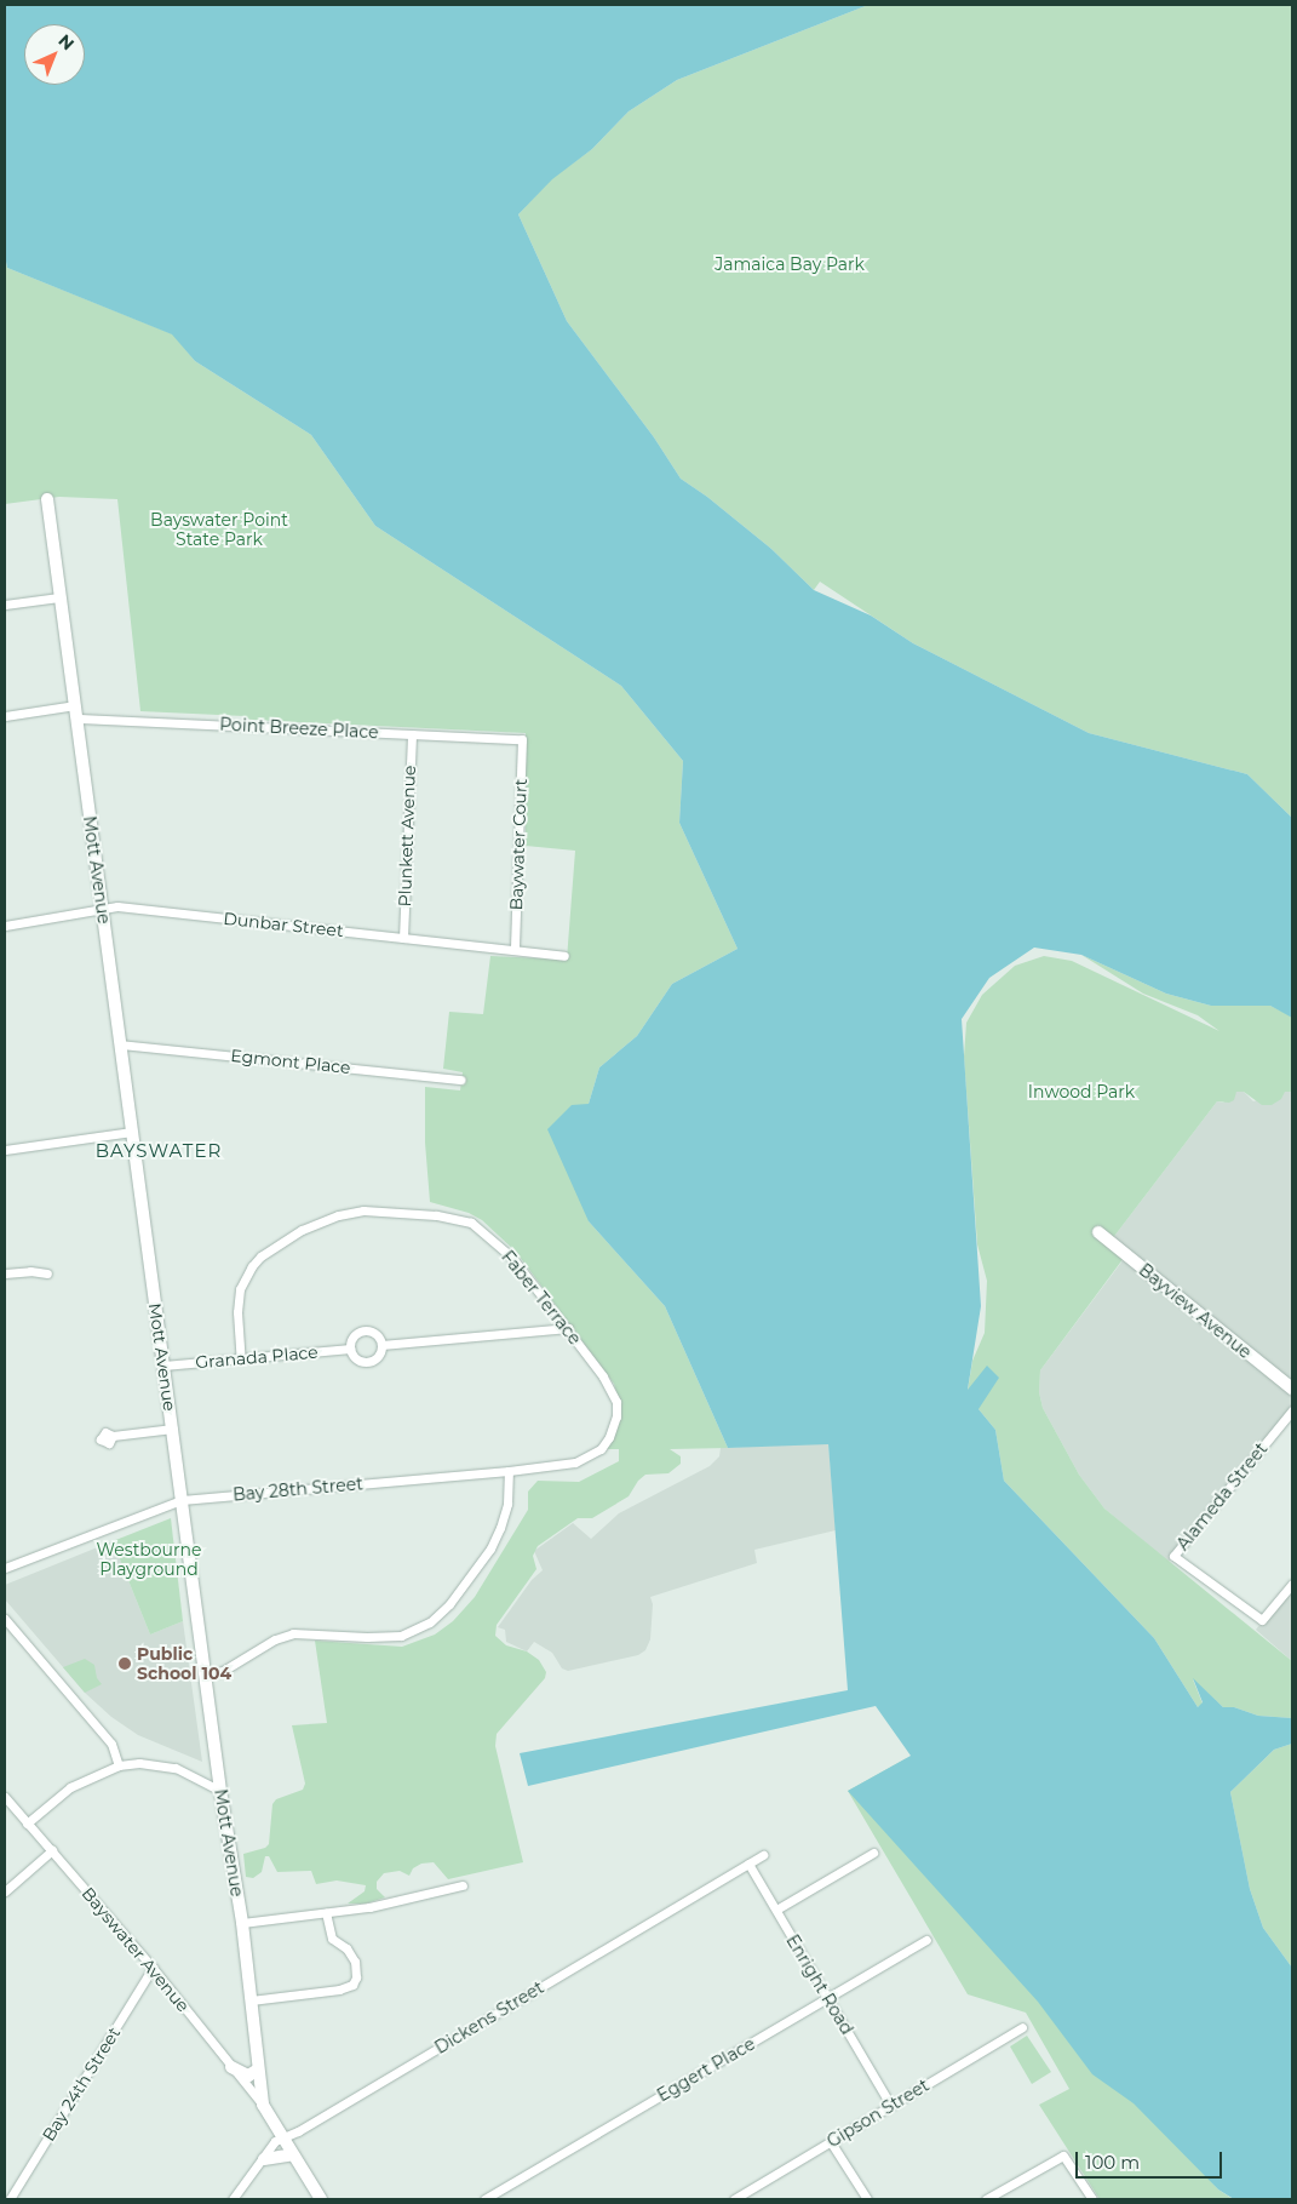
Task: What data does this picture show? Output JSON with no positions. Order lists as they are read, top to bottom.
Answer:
{
  "streets": {
    "street": [
      "Point Breeze Place",
      "Plunkett Avenue",
      "Baywater Court",
      "Mott Avenue",
      "Dunbar Street",
      "Egmont Place",
      "Faber Terrace",
      "Bayview Avenue",
      "Granada Place",
      "Bay 28th Street",
      "Alameda Street",
      "Bayswater Avenue",
      "Enright Road",
      "Dickens Street",
      "Eggert Place",
      "Bay 24th Street",
      "Gipson Street"
    ]
  },
  "crossings": [
    ["Point Breeze Place", "Plunkett Avenue"],
    ["Point Breeze Place", "Baywater Court"],
    ["Point Breeze Place", "Mott Avenue"],
    ["Plunkett Avenue", "Dunbar Street"],
    ["Baywater Court", "Dunbar Street"],
    ["Mott Avenue", "Dunbar Street"],
    ["Mott Avenue", "Egmont Place"],
    ["Mott Avenue", "Granada Place"],
    ["Mott Avenue", "Bay 28th Street"],
    ["Mott Avenue", "Bayswater Avenue"],
    ["Mott Avenue", "Dickens Street"],
    ["Faber Terrace", "Granada Place"],
    ["Faber Terrace", "Bay 28th Street"],
    ["Bayswater Avenue", "Bay 24th Street"],
    ["Enright Road", "Dickens Street"],
    ["Enright Road", "Eggert Place"],
    ["Enright Road", "Gipson Street"]
  ],
  "districts": ["BAYSWATER"],
  "parks": [
    "Jamaica Bay Park",
    "Bayswater Point State Park",
    "Inwood Park",
    "Westbourne Playground"
  ],
  "places": ["Public School 104"],
  "scale_bar": "100 m",
  "north": "top right"
}
